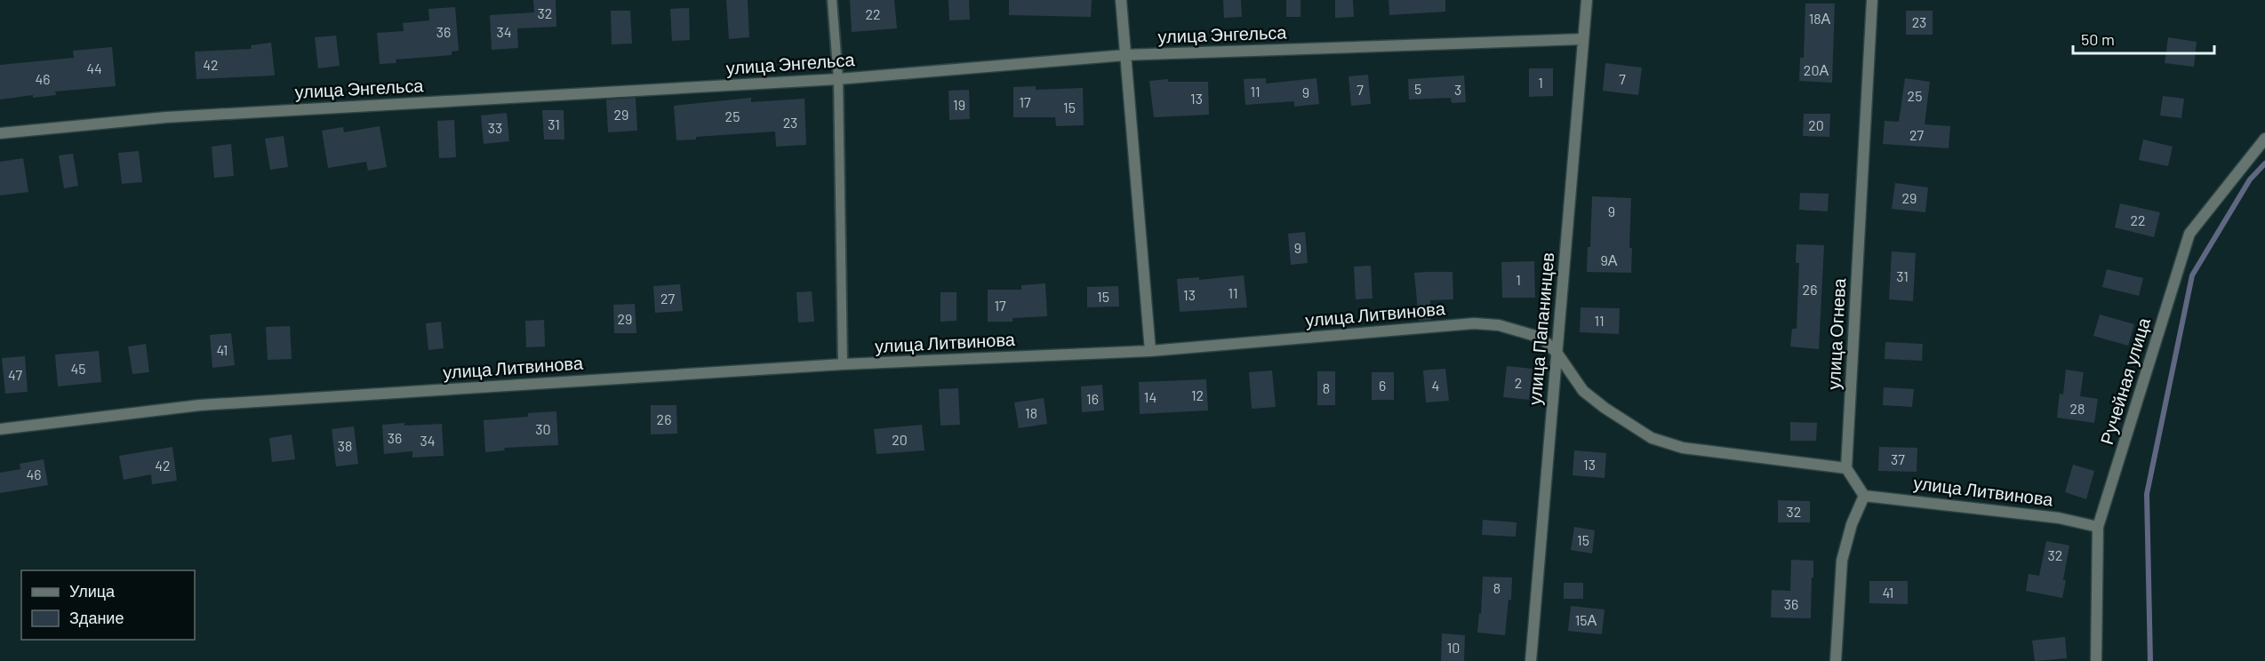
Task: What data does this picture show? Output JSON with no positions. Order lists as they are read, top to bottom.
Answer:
{
  "streets": {
    "street": [
      "улица Энгельса",
      "улица Литвинова",
      "улица Папанинцев",
      "улица Огнева",
      "Ручейная улица"
    ]
  },
  "crossings": [
    ["улица Энгельса", "улица Папанинцев"],
    ["улица Литвинова", "улица Папанинцев"],
    ["улица Литвинова", "улица Огнева"],
    ["улица Литвинова", "Ручейная улица"]
  ],
  "house_numbers": [
    "32",
    "22",
    "18А",
    "23",
    "36",
    "34",
    "42",
    "44",
    "20А",
    "46",
    "7",
    "1",
    "5",
    "7",
    "3",
    "11",
    "9",
    "25",
    "13",
    "17",
    "19",
    "15",
    "29",
    "25",
    "23",
    "31",
    "20",
    "33",
    "27",
    "29",
    "9",
    "22",
    "9",
    "9А",
    "31",
    "1",
    "26",
    "11",
    "13",
    "15",
    "27",
    "17",
    "29",
    "11",
    "41",
    "45",
    "47",
    "2",
    "6",
    "4",
    "8",
    "12",
    "14",
    "16",
    "28",
    "18",
    "26",
    "30",
    "36",
    "20",
    "34",
    "38",
    "37",
    "13",
    "42",
    "46",
    "32",
    "15",
    "32",
    "8",
    "41",
    "36",
    "15А",
    "10"
  ],
  "legend": ["Улица", "Здание"],
  "scale_bar": "50 m"
}
